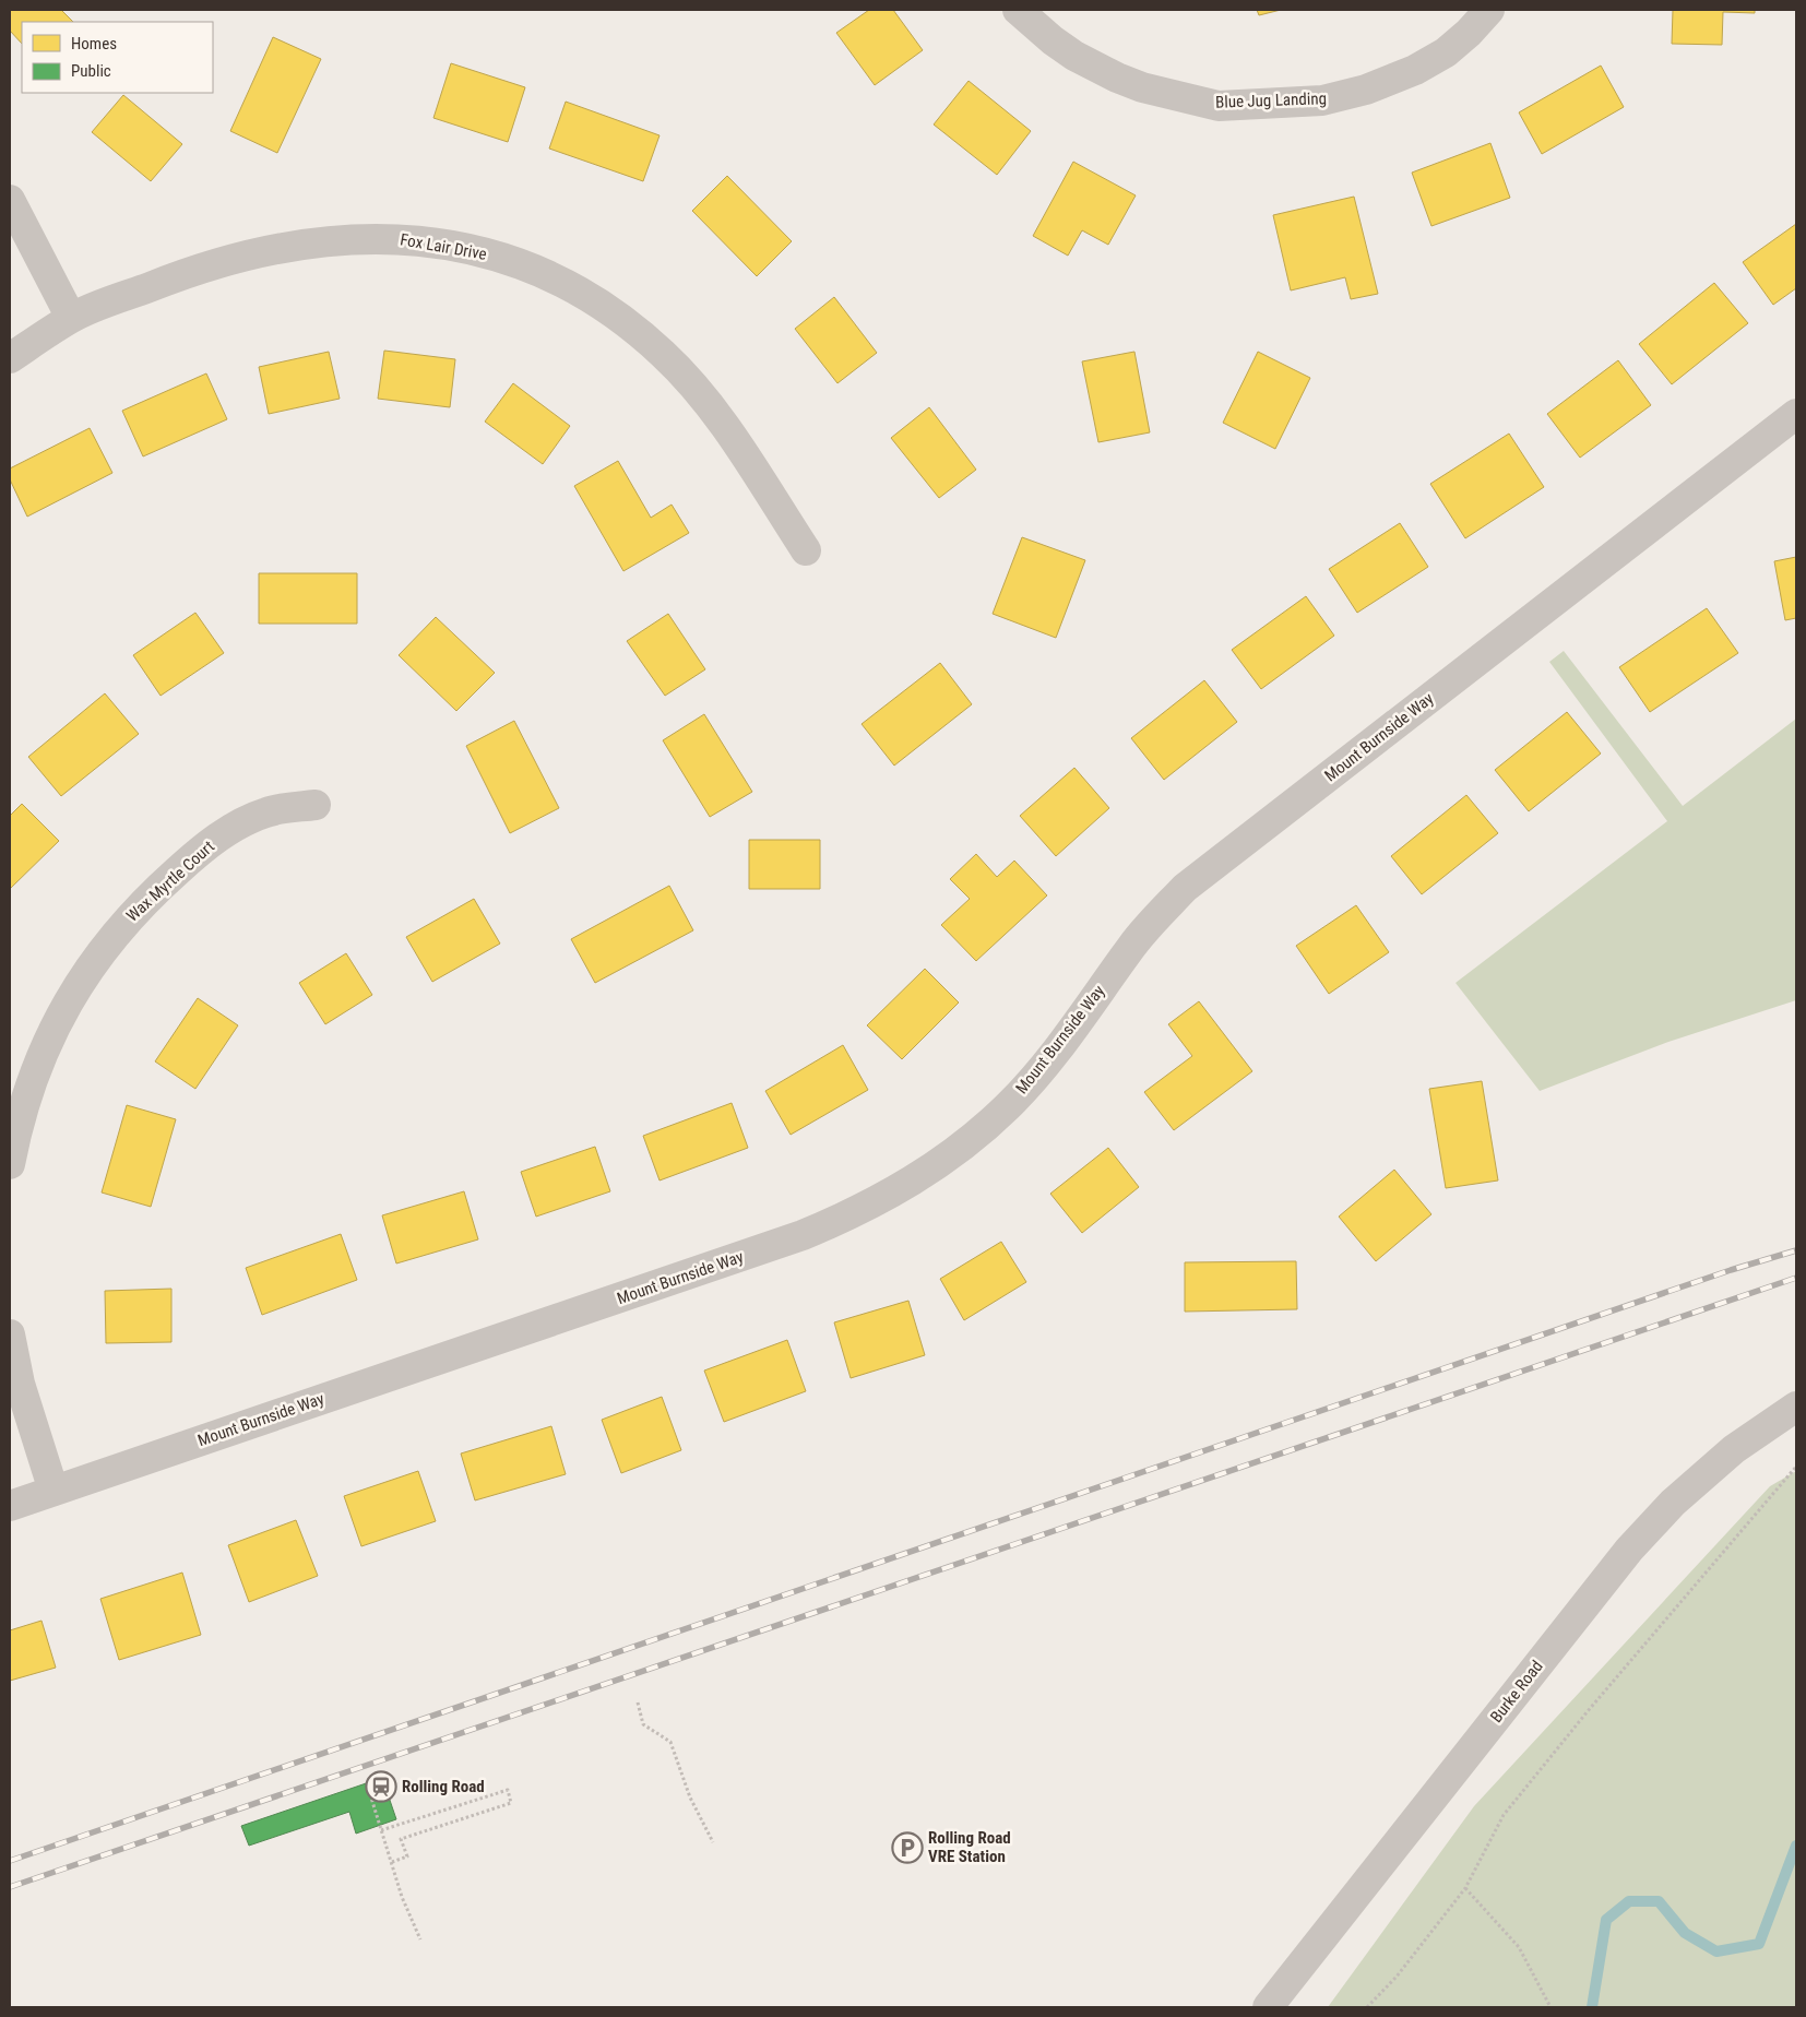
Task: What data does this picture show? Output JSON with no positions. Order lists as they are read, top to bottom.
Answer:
{
  "streets": {
    "street": [
      "Blue Jug Landing",
      "Fox Lair Drive",
      "Mount Burnside Way",
      "Wax Myrtle Court",
      "Burke Road"
    ]
  },
  "places": {
    "station": ["Rolling Road"],
    "parking": ["Rolling Road VRE Station"]
  },
  "legend": ["Homes", "Public"]
}
